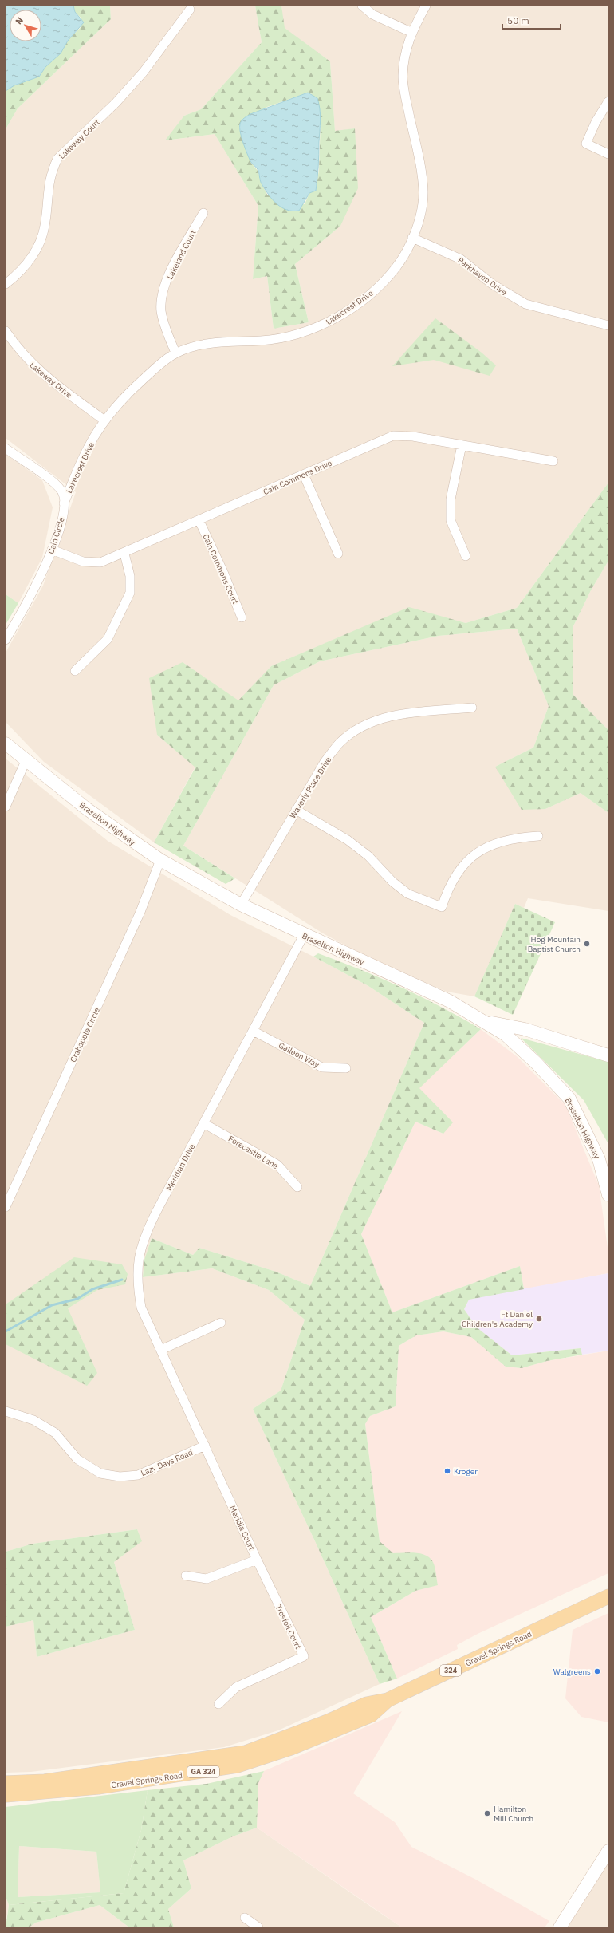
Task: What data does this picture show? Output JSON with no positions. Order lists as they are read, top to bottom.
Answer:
{
  "streets": {
    "main road": [
      "Braselton Highway",
      "Gravel Springs Road",
      "324",
      "GA 324"
    ],
    "street": [
      "Lakeway Court",
      "Lakeland Court",
      "Parkhaven Drive",
      "Lakecrest Drive",
      "Lakeway Drive",
      "Cain Commons Drive",
      "Cain Circle",
      "Cain Commons Court",
      "Waverly Place Drive",
      "Crabapple Circle",
      "Galleon Way",
      "Forecastle Lane",
      "Meridian Drive",
      "Lazy Days Road",
      "Meridia Court",
      "Tresfoil Court"
    ]
  },
  "crossings": [
    ["Lakeland Court", "Lakecrest Drive"],
    ["Parkhaven Drive", "Lakecrest Drive"],
    ["Lakecrest Drive", "Lakeway Drive"],
    ["Lakecrest Drive", "Cain Circle"],
    ["Cain Commons Drive", "Cain Circle"],
    ["Cain Commons Drive", "Cain Commons Court"],
    ["Waverly Place Drive", "Braselton Highway"],
    ["Braselton Highway", "Crabapple Circle"],
    ["Braselton Highway", "Meridian Drive"],
    ["Galleon Way", "Meridian Drive"],
    ["Forecastle Lane", "Meridian Drive"],
    ["Lazy Days Road", "Meridia Court"],
    ["Meridia Court", "Tresfoil Court"]
  ],
  "places": [
    "Hog Mountain Baptist Church",
    "Ft Daniel Children's Academy",
    "Kroger",
    "Walgreens",
    "Hamilton Mill Church"
  ],
  "scale_bar": "50 m",
  "north": "top left"
}
